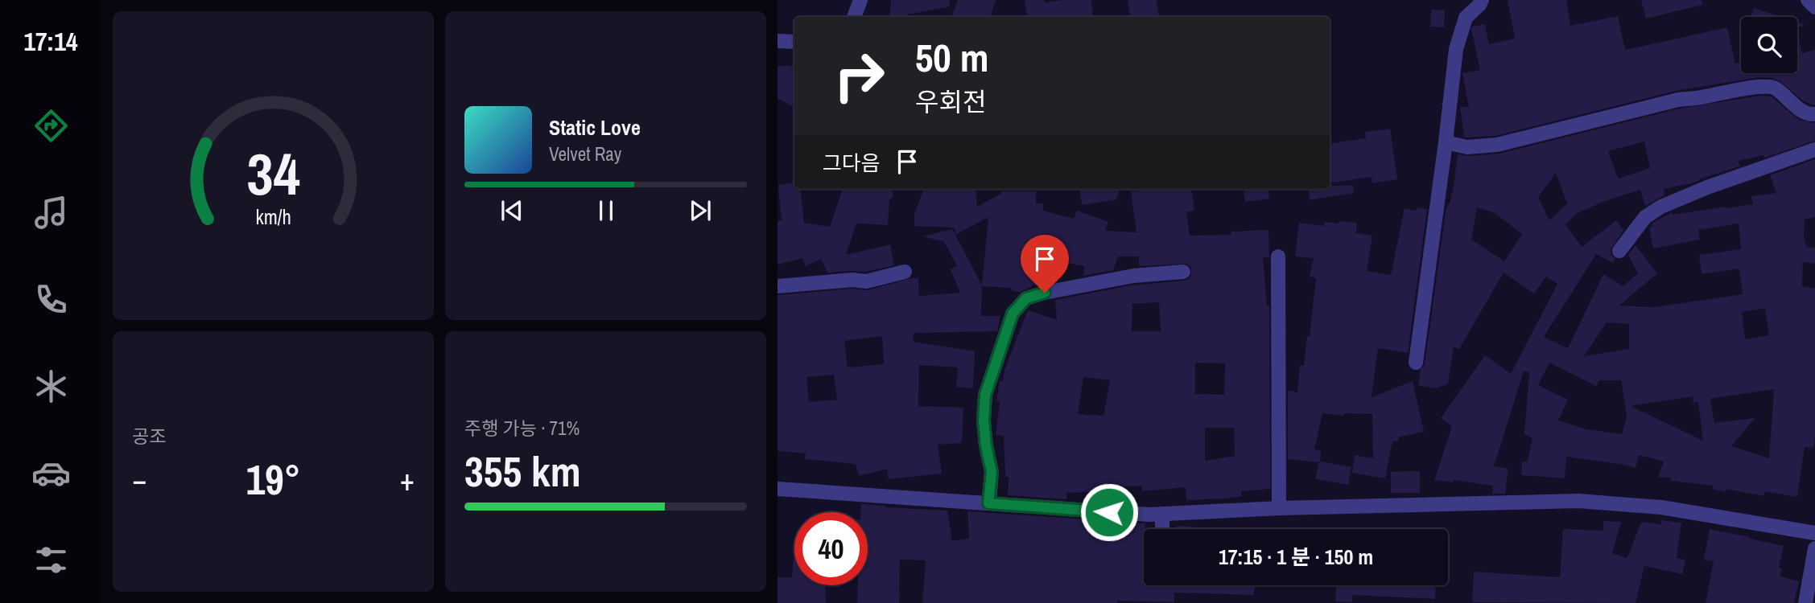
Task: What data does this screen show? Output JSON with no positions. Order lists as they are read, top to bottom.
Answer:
{
  "page": {
    "tabs": "17:14",
    "turn": ["50 m", "우회전"],
    "song": ["Static Love", "Velvet Ray"],
    "then": "그다음",
    "tile": [
      "공조",
      ["주행 가능 · 71%", "355 km"]
    ],
    "heat": ["−", "19°", "+"],
    "limit": "40",
    "trip": "17:15 · 1 분 · 150 m",
    "gauge": ["34", "km/h"]
  }
}
